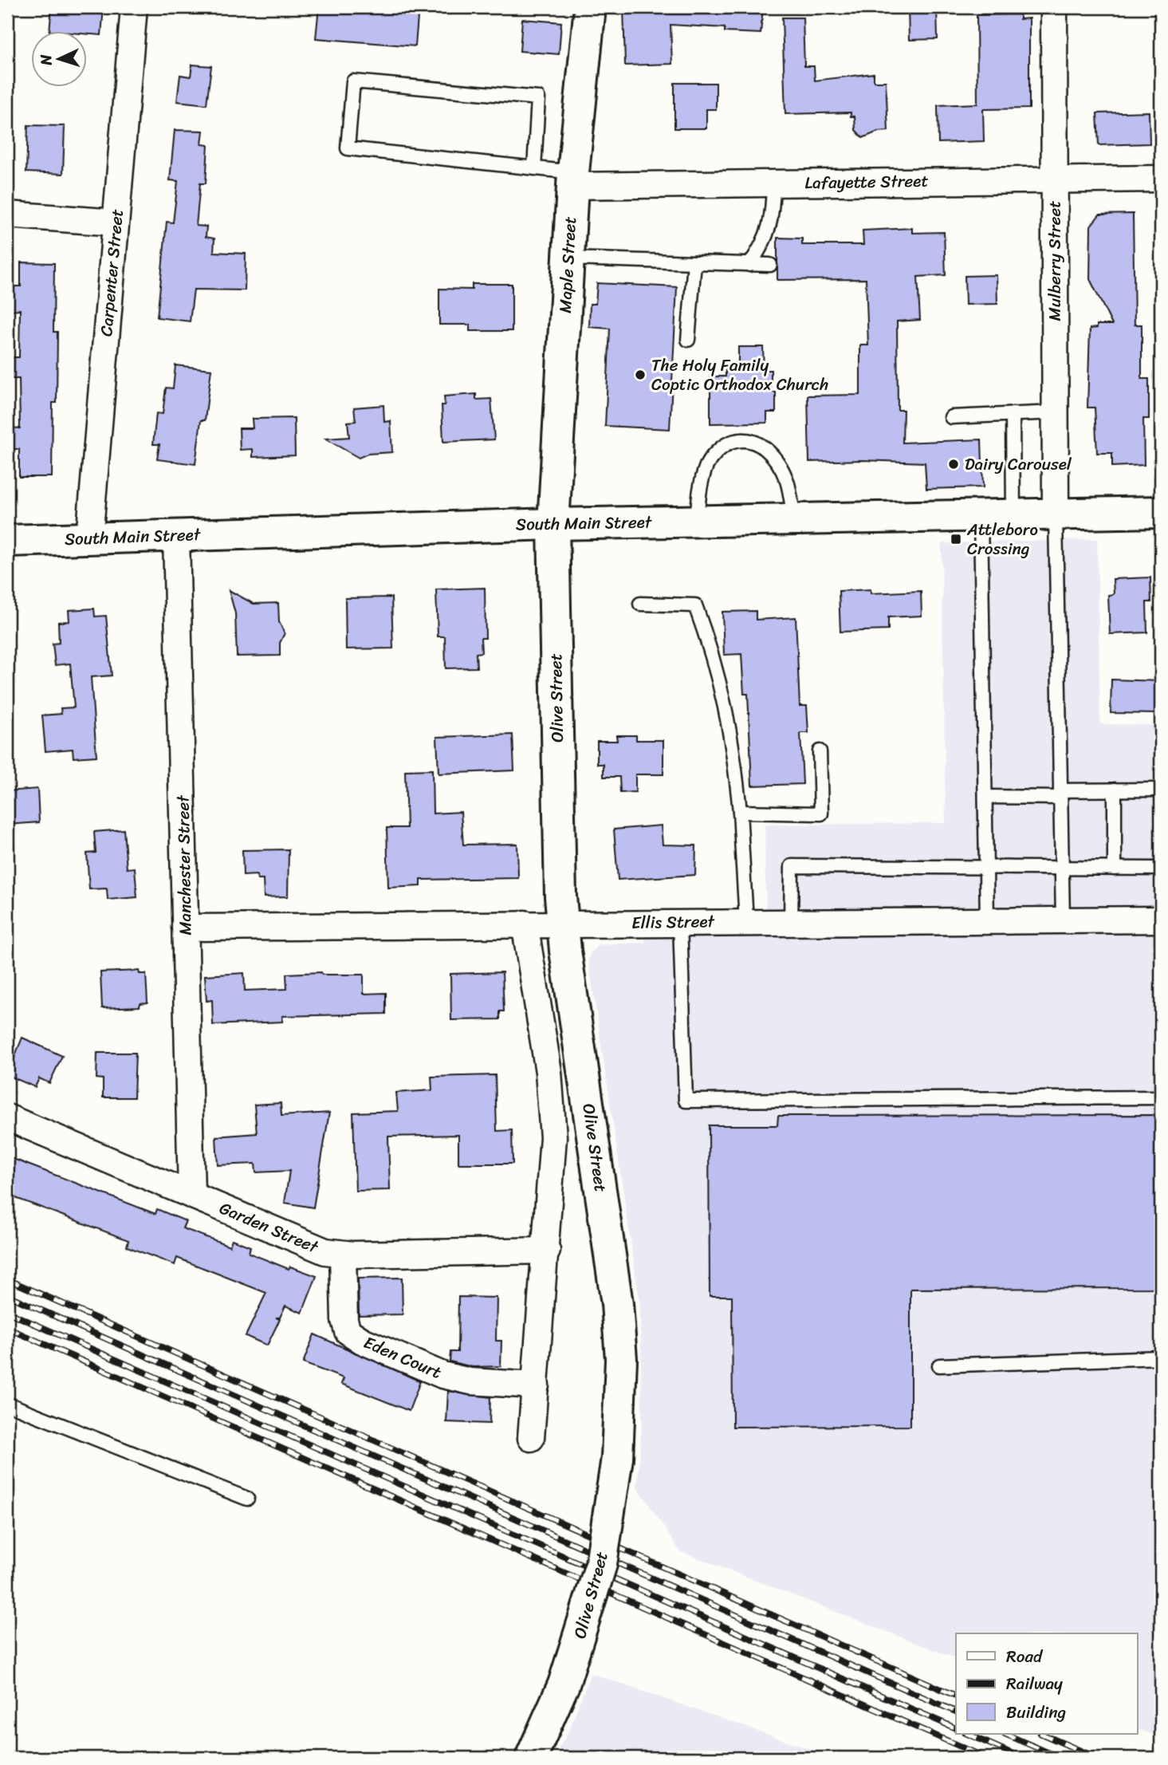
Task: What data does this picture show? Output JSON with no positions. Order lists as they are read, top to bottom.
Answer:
{
  "streets": {
    "main road": ["Maple Street", "South Main Street", "Olive Street"],
    "street": [
      "Lafayette Street",
      "Mulberry Street",
      "Carpenter Street",
      "Manchester Street",
      "Ellis Street",
      "Garden Street",
      "Eden Court"
    ]
  },
  "crossings": [
    ["Lafayette Street", "Mulberry Street"],
    ["Lafayette Street", "Maple Street"],
    ["Mulberry Street", "South Main Street"],
    ["Maple Street", "South Main Street"],
    ["Maple Street", "Olive Street"],
    ["Carpenter Street", "South Main Street"],
    ["South Main Street", "Olive Street"],
    ["South Main Street", "Manchester Street"],
    ["Olive Street", "Ellis Street"],
    ["Manchester Street", "Ellis Street"],
    ["Manchester Street", "Garden Street"],
    ["Garden Street", "Eden Court"]
  ],
  "places": {
    "other": ["The Holy Family Coptic Orthodox Church", "Dairy Carousel"],
    "transit": ["Attleboro Crossing"]
  },
  "legend": ["Road", "Railway", "Building"],
  "north": "left"
}
